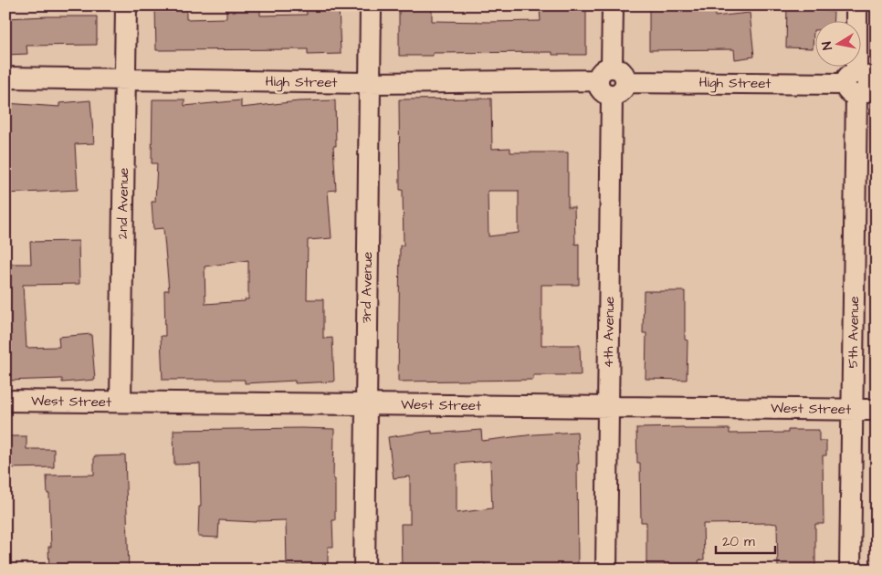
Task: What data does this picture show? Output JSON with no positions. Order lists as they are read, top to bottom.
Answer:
{
  "streets": {
    "street": [
      "High Street",
      "2nd Avenue",
      "3rd Avenue",
      "4th Avenue",
      "5th Avenue",
      "West Street"
    ]
  },
  "crossings": [
    ["High Street", "2nd Avenue"],
    ["High Street", "3rd Avenue"],
    ["High Street", "4th Avenue"],
    ["High Street", "5th Avenue"],
    ["2nd Avenue", "West Street"],
    ["3rd Avenue", "West Street"],
    ["4th Avenue", "West Street"],
    ["5th Avenue", "West Street"]
  ],
  "scale_bar": "20 m",
  "north": "left"
}
